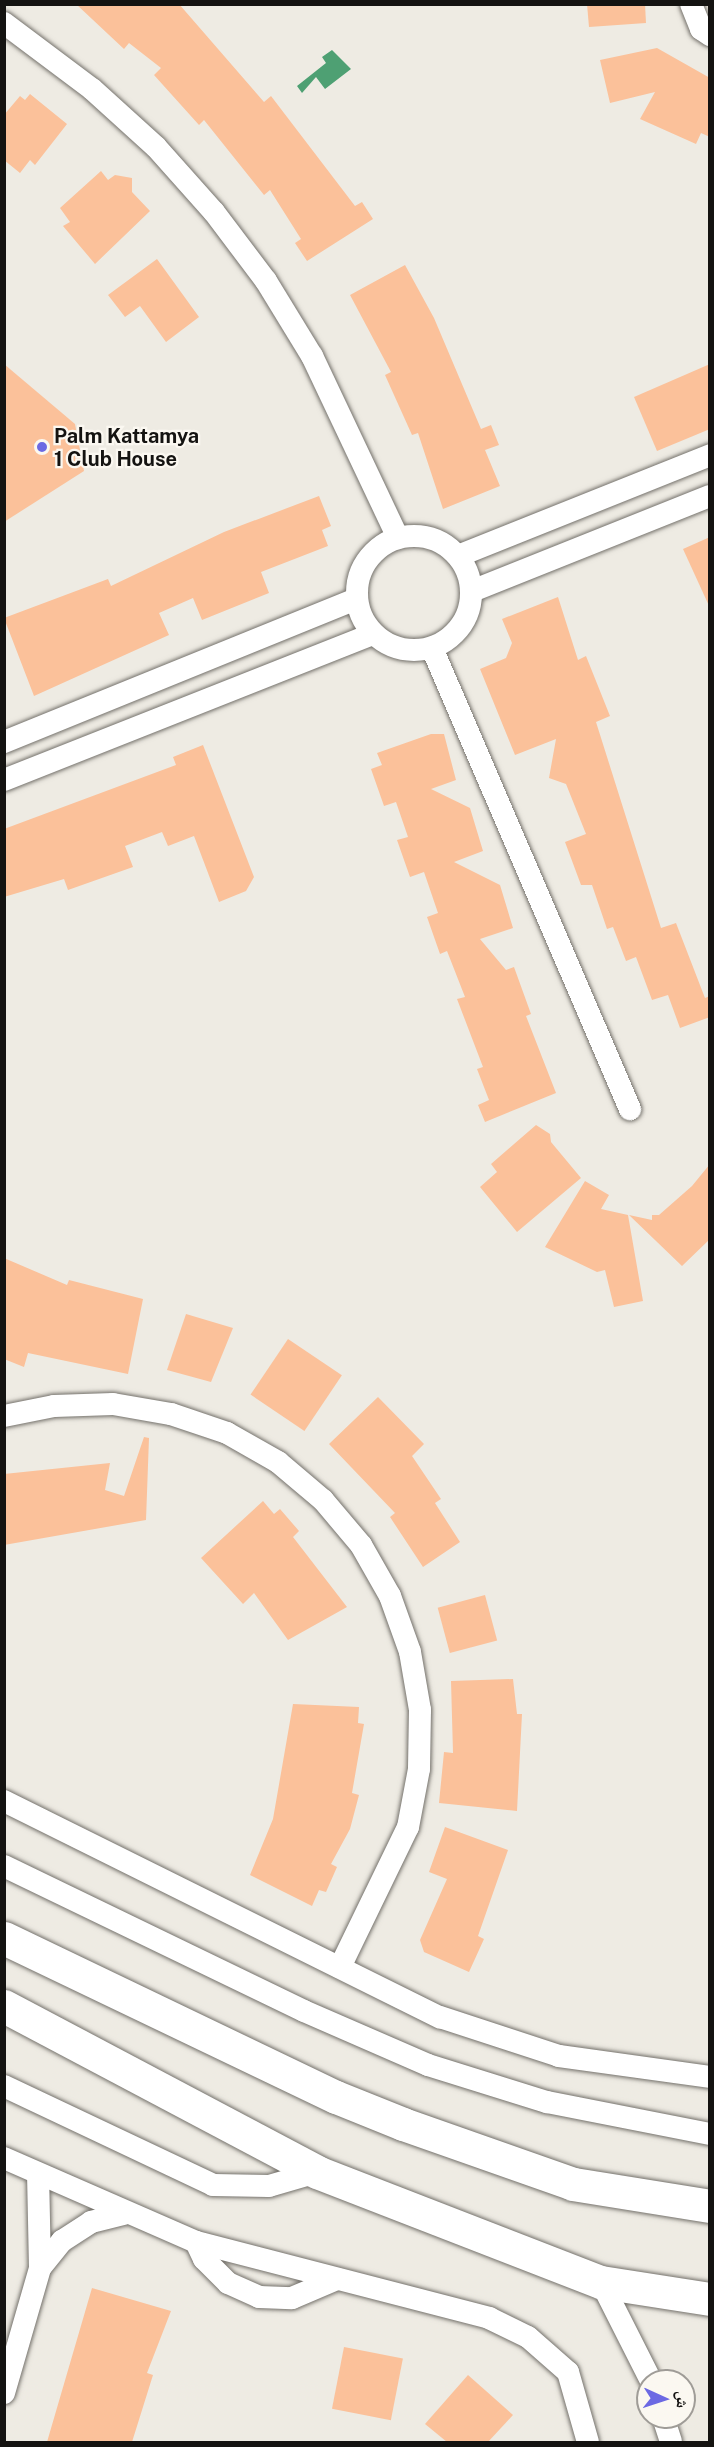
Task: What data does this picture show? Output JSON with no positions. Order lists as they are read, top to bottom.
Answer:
{
  "places": ["Palm Kattamya 1 Club House"],
  "north": "right"
}
